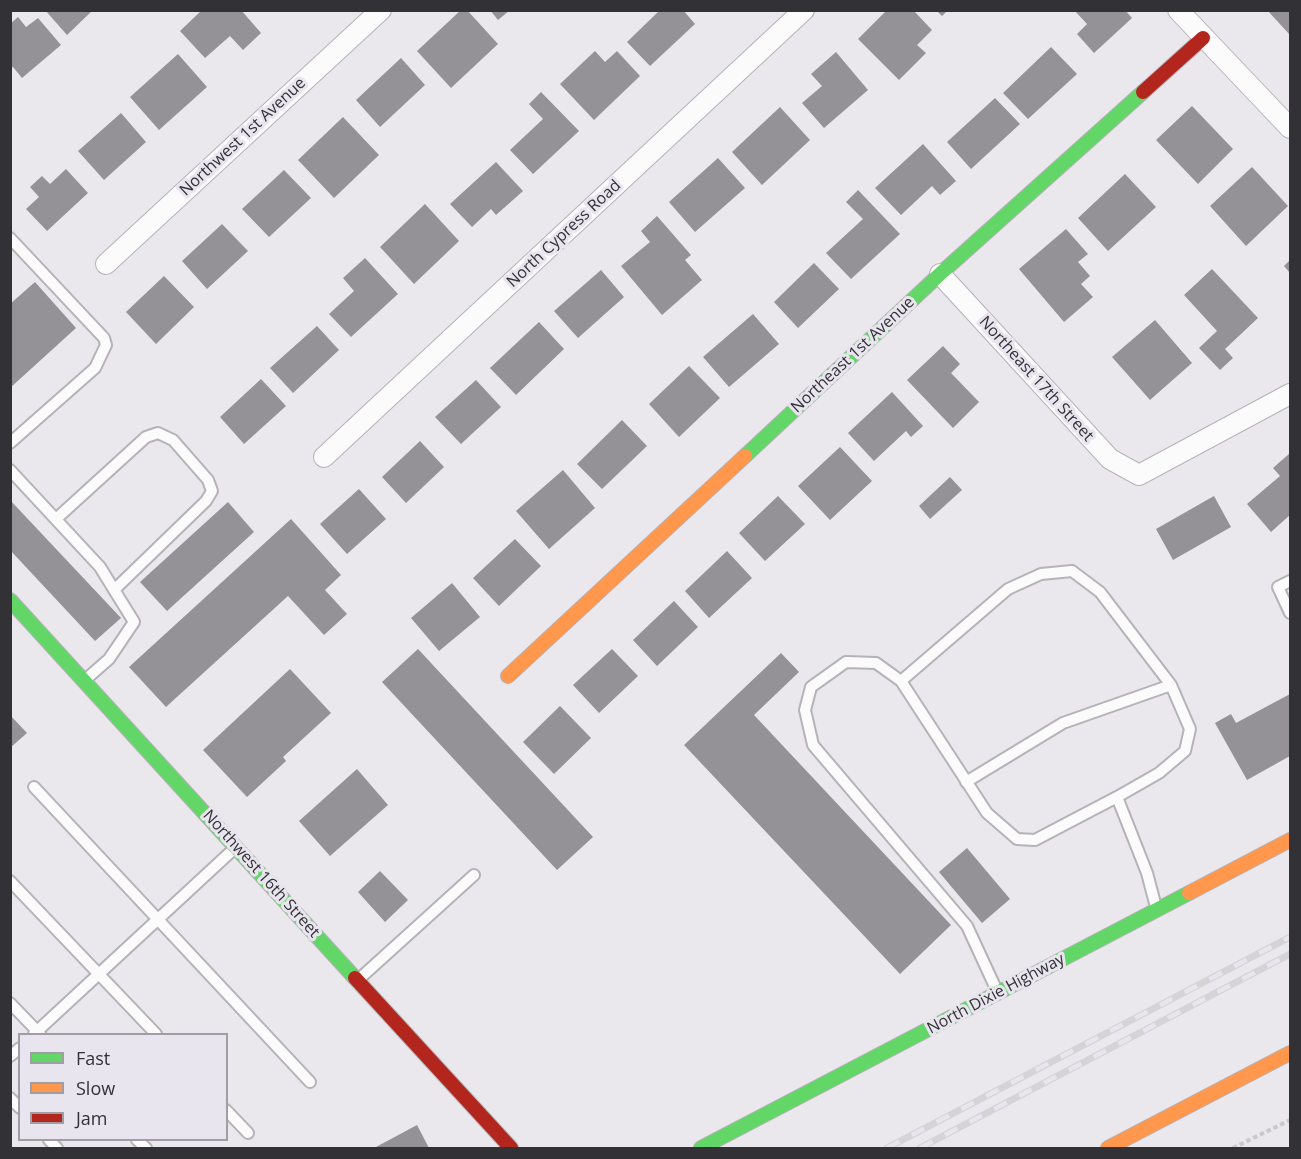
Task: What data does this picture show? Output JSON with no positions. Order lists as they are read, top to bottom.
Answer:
{
  "streets": {
    "street": [
      "Northwest 1st Avenue",
      "North Cypress Road",
      "Northeast 1st Avenue",
      "Northeast 17th Street",
      "Northwest 16th Street",
      "North Dixie Highway"
    ]
  },
  "crossings": [
    ["Northeast 1st Avenue", "Northeast 17th Street"]
  ],
  "legend": ["Fast", "Slow", "Jam"]
}
